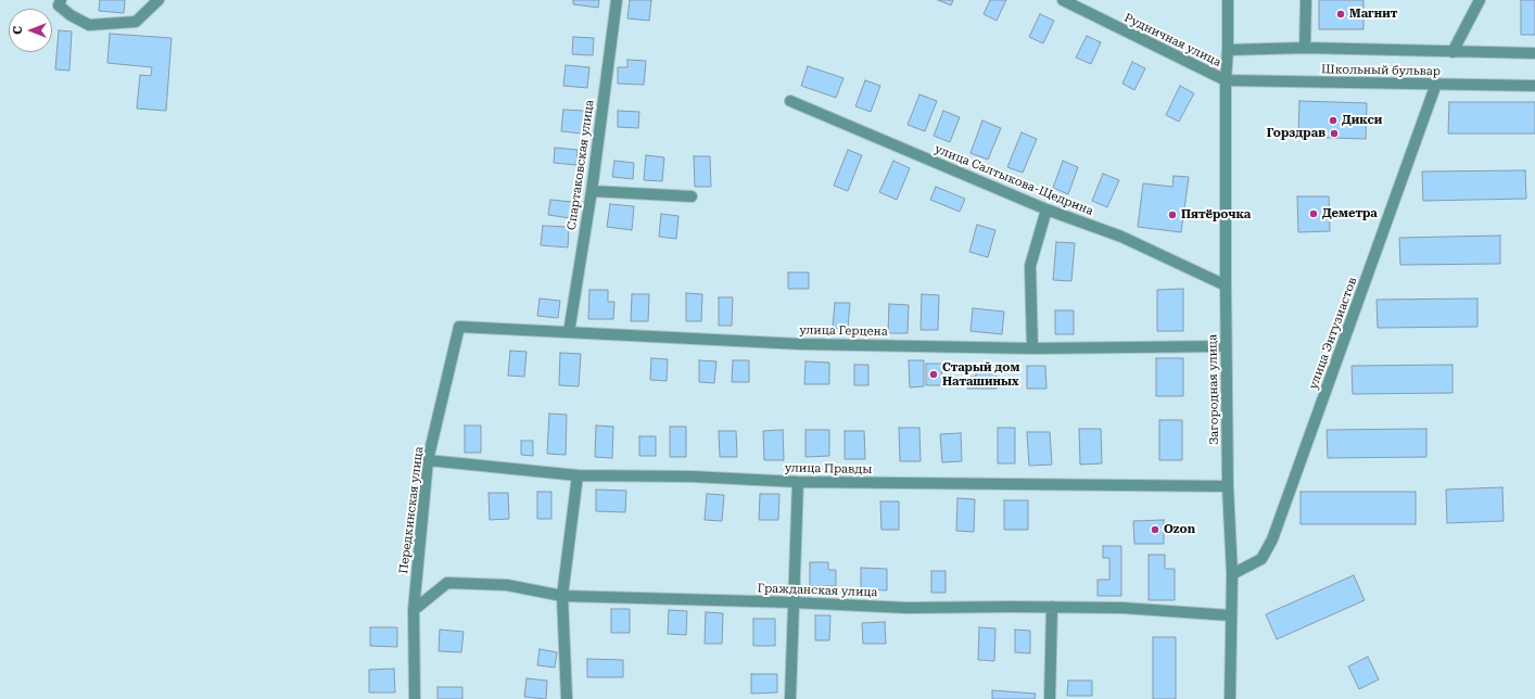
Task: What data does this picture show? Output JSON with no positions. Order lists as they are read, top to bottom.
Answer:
{
  "streets": {
    "street": [
      "Рудничная улица",
      "Школьный бульвар",
      "Спартаковская улица",
      "улица Салтыкова-Щедрина",
      "улица Герцена",
      "улица Энтузиастов",
      "Загородная улица",
      "улица Правды",
      "Передкинская улица",
      "Гражданская улица"
    ]
  },
  "crossings": [
    ["Рудничная улица", "Школьный бульвар"],
    ["Рудничная улица", "Загородная улица"],
    ["Школьный бульвар", "улица Энтузиастов"],
    ["Школьный бульвар", "Загородная улица"],
    ["Спартаковская улица", "улица Герцена"],
    ["улица Салтыкова-Щедрина", "Загородная улица"],
    ["улица Герцена", "Загородная улица"],
    ["улица Герцена", "Передкинская улица"],
    ["улица Энтузиастов", "Загородная улица"],
    ["Загородная улица", "улица Правды"],
    ["Загородная улица", "Гражданская улица"],
    ["улица Правды", "Передкинская улица"],
    ["Передкинская улица", "Гражданская улица"]
  ],
  "places": [
    "Магнит",
    "Дикси",
    "Горздрав",
    "Деметра",
    "Пятёрочка",
    "Старый дом Наташиных",
    "Ozon"
  ],
  "north": "left"
}
